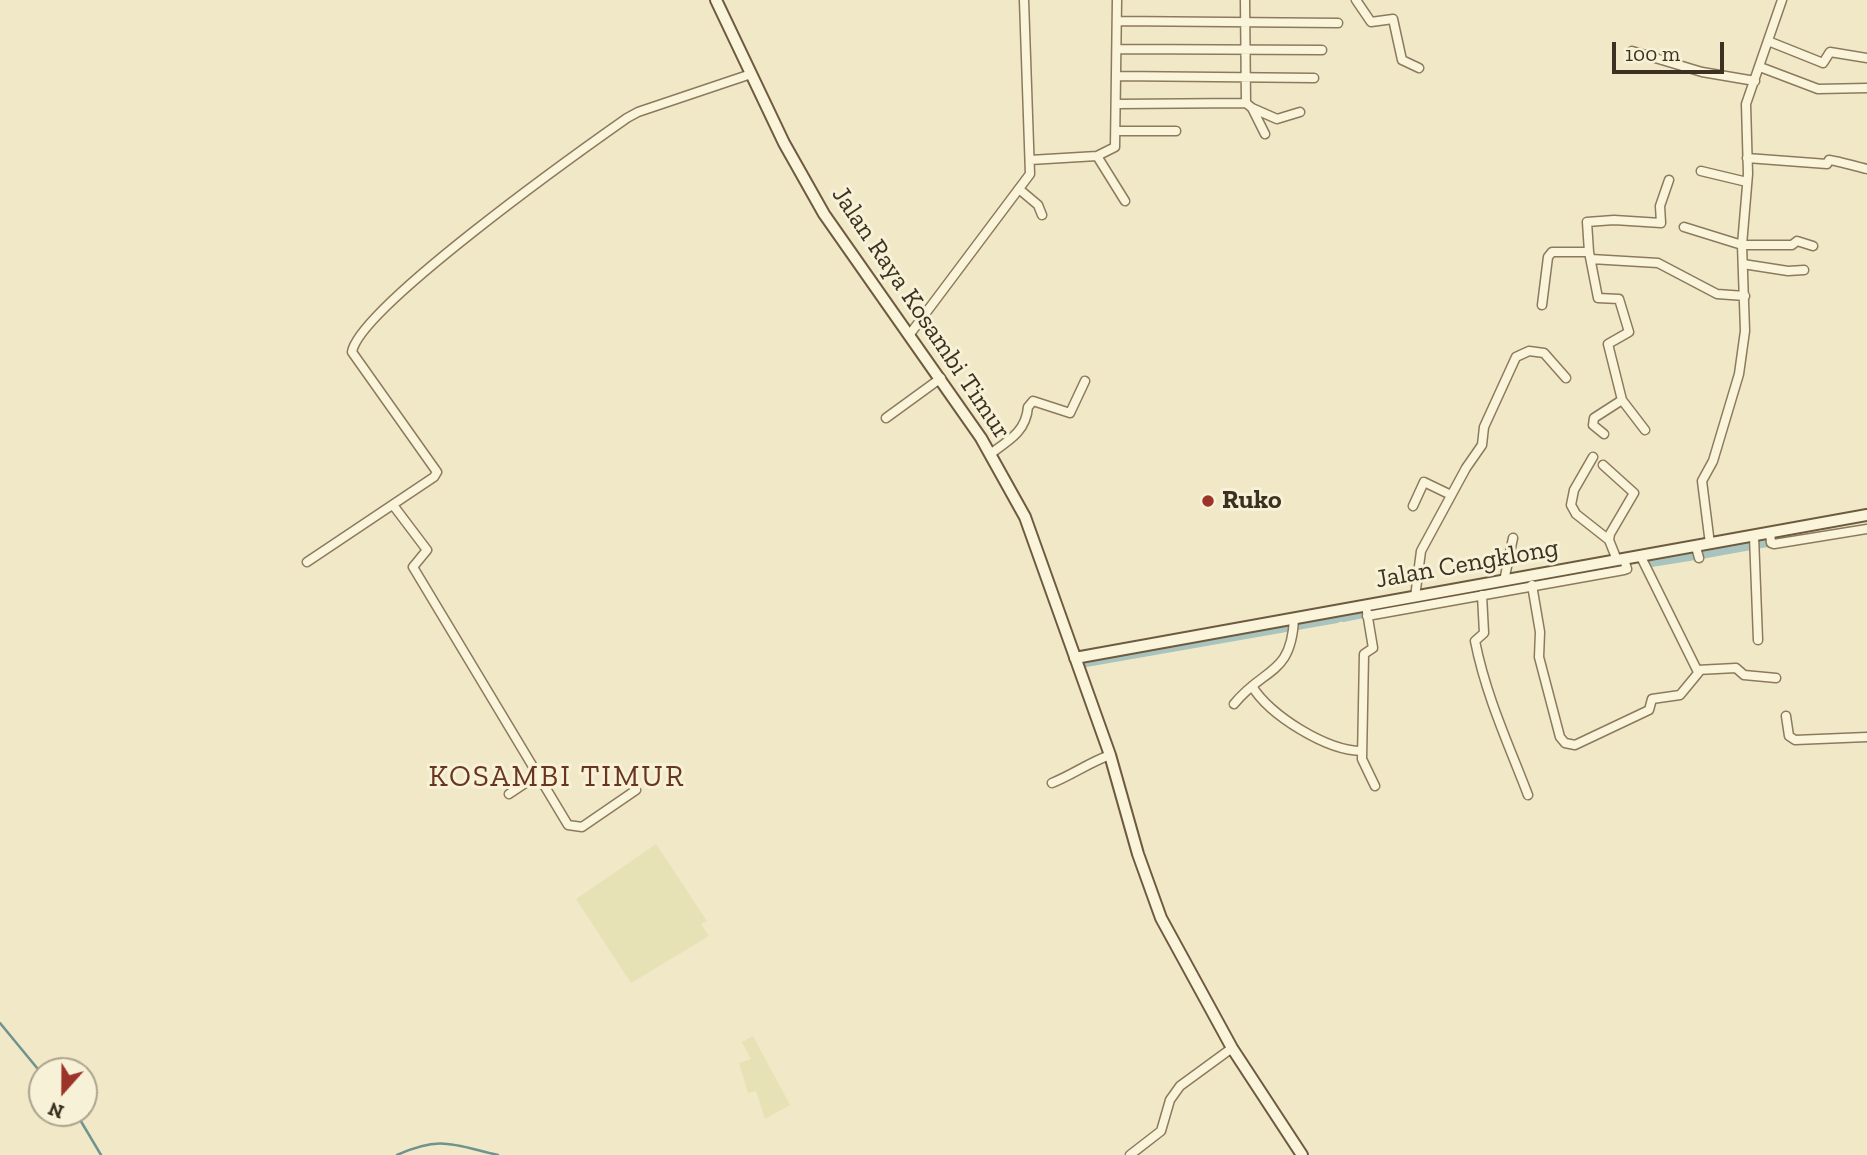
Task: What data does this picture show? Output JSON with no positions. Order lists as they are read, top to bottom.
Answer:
{
  "streets": {
    "main road": ["Jalan Raya Kosambi Timur", "Jalan Cengklong"]
  },
  "crossings": [
    ["Jalan Raya Kosambi Timur", "Jalan Cengklong"]
  ],
  "districts": ["KOSAMBI TIMUR"],
  "places": ["Ruko"],
  "scale_bar": "100 m",
  "north": "bottom"
}
